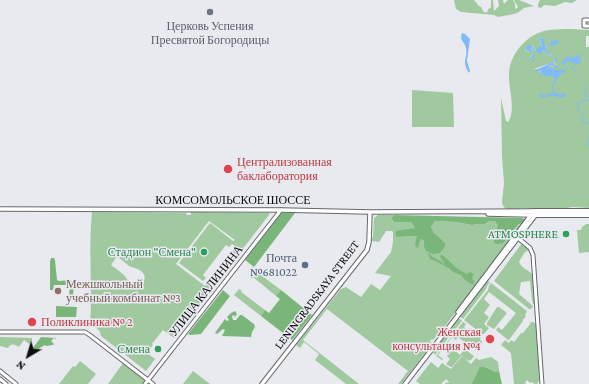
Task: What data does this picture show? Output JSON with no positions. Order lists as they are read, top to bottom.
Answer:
{
  "streets": {
    "main road": ["КОМСОМОЛЬСКОЕ ШОССЕ", "LENINGRADSKAYA STREET"],
    "street": ["УЛИЦА КАЛИНИНА"]
  },
  "crossings": [
    ["КОМСОМОЛЬСКОЕ ШОССЕ", "УЛИЦА КАЛИНИНА"],
    ["КОМСОМОЛЬСКОЕ ШОССЕ", "LENINGRADSKAYA STREET"]
  ],
  "places": [
    "Церковь Успения Пресвятой Богородицы",
    "Централизованная баклаборатория",
    "ATMOSPHERE",
    "Стадион \"Смена\"",
    "Почта №681022",
    "Межшкольный учебный комбинат №3",
    "Поликлиника № 2",
    "Женская консультация №4",
    "Смена"
  ],
  "north": "bottom left"
}
